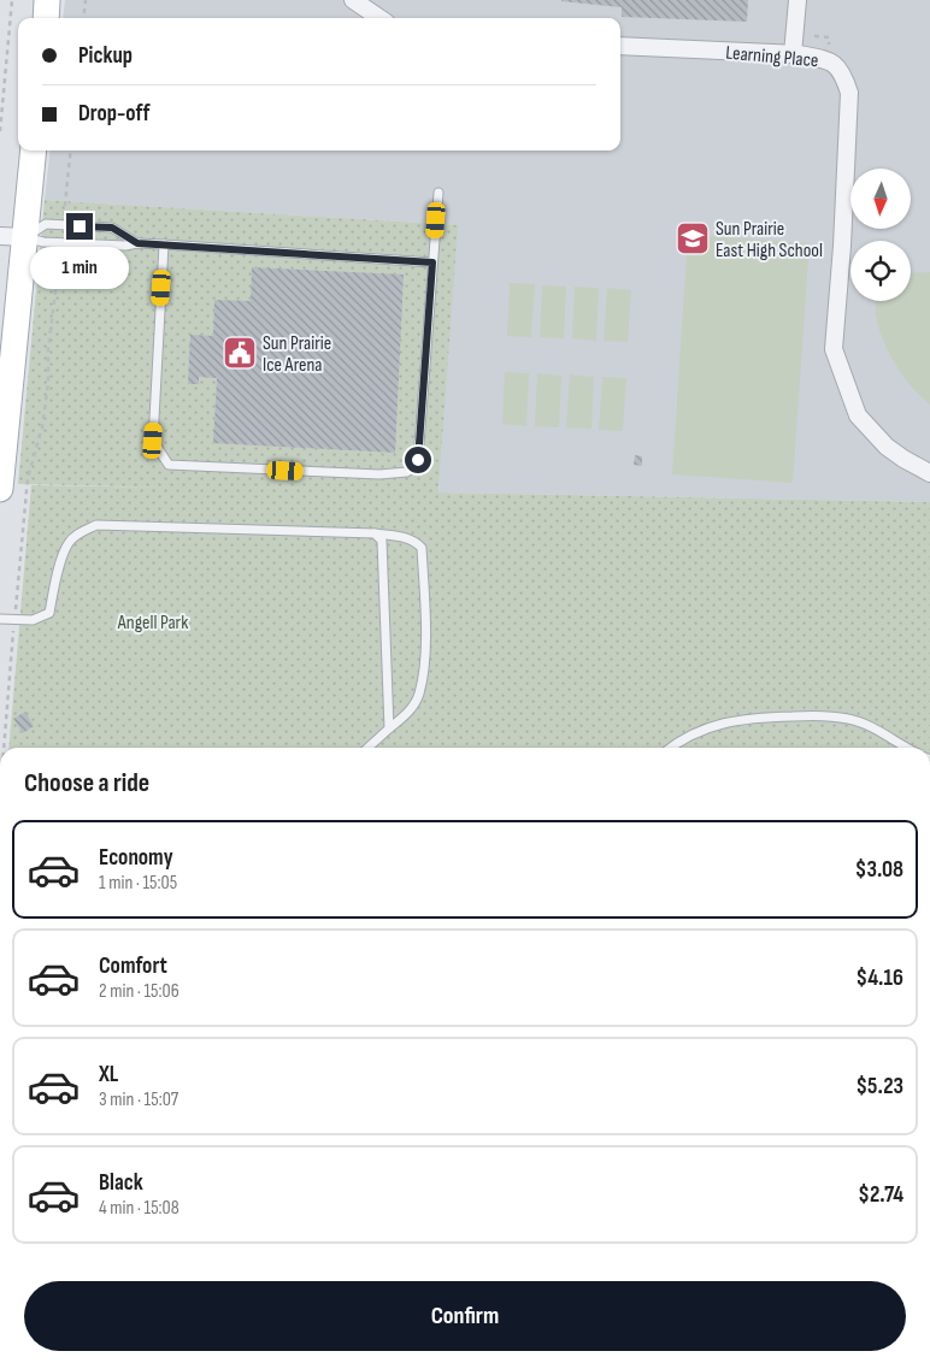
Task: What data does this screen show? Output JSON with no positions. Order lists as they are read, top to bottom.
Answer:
{
  "streets": {
    "street": ["Learning Place"]
  },
  "parks": ["Angell Park"],
  "places": {
    "school or university": ["Sun Prairie East High School"],
    "public building": ["Sun Prairie Ice Arena"]
  },
  "north": "bottom",
  "page": {
    "banner": ["Pickup", "Drop-off"],
    "bubble": "1 min",
    "heading": "Choose a ride",
    "list": [
      {
        "name": "Economy",
        "note": "1 min · 15:05",
        "value": "$3.08"
      },
      {
        "name": "Comfort",
        "note": "2 min · 15:06",
        "value": "$4.16"
      },
      {
        "name": "XL",
        "note": "3 min · 15:07",
        "value": "$5.23"
      },
      {
        "name": "Black",
        "note": "4 min · 15:08",
        "value": "$2.74"
      }
    ],
    "buttons": "Confirm"
  }
}
